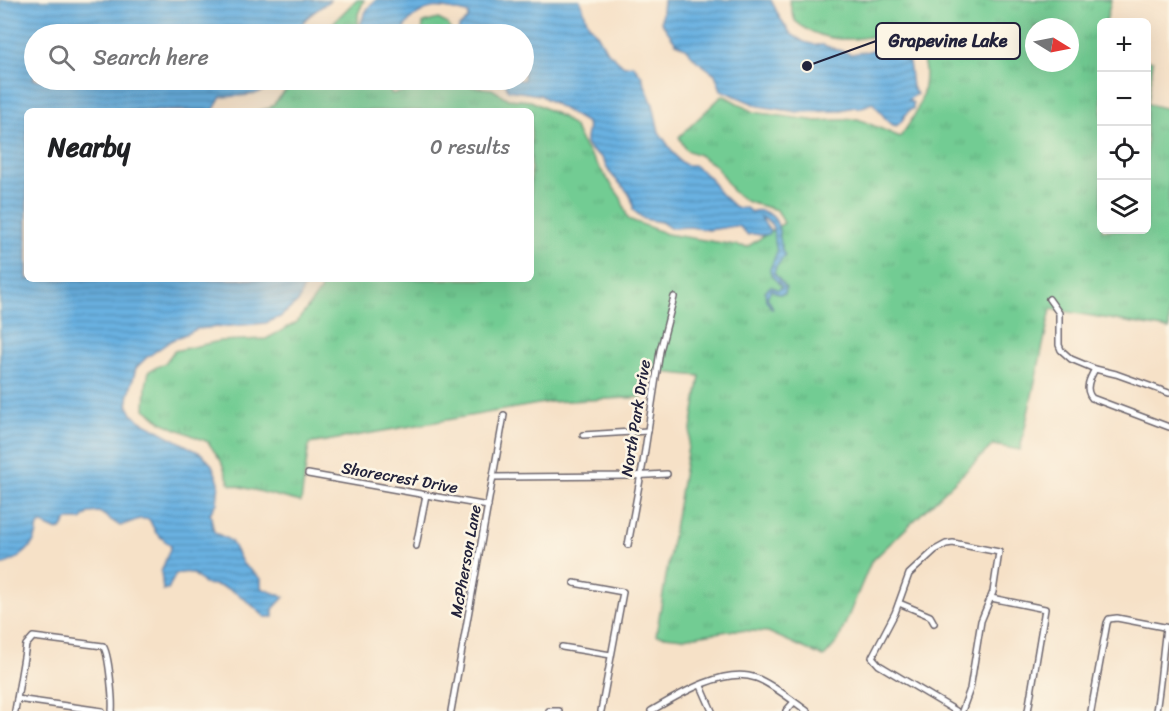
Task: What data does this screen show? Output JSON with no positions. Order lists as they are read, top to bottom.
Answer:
{
  "streets": {
    "street": ["North Park Drive", "Shorecrest Drive", "McPherson Lane"]
  },
  "crossings": [
    ["Shorecrest Drive", "McPherson Lane"]
  ],
  "places": ["Grapevine Lake"],
  "north": "right",
  "page": {
    "map_buttons": ["+", "−"],
    "search": "Search here",
    "heading": ["Nearby", "0 results"]
  }
}
